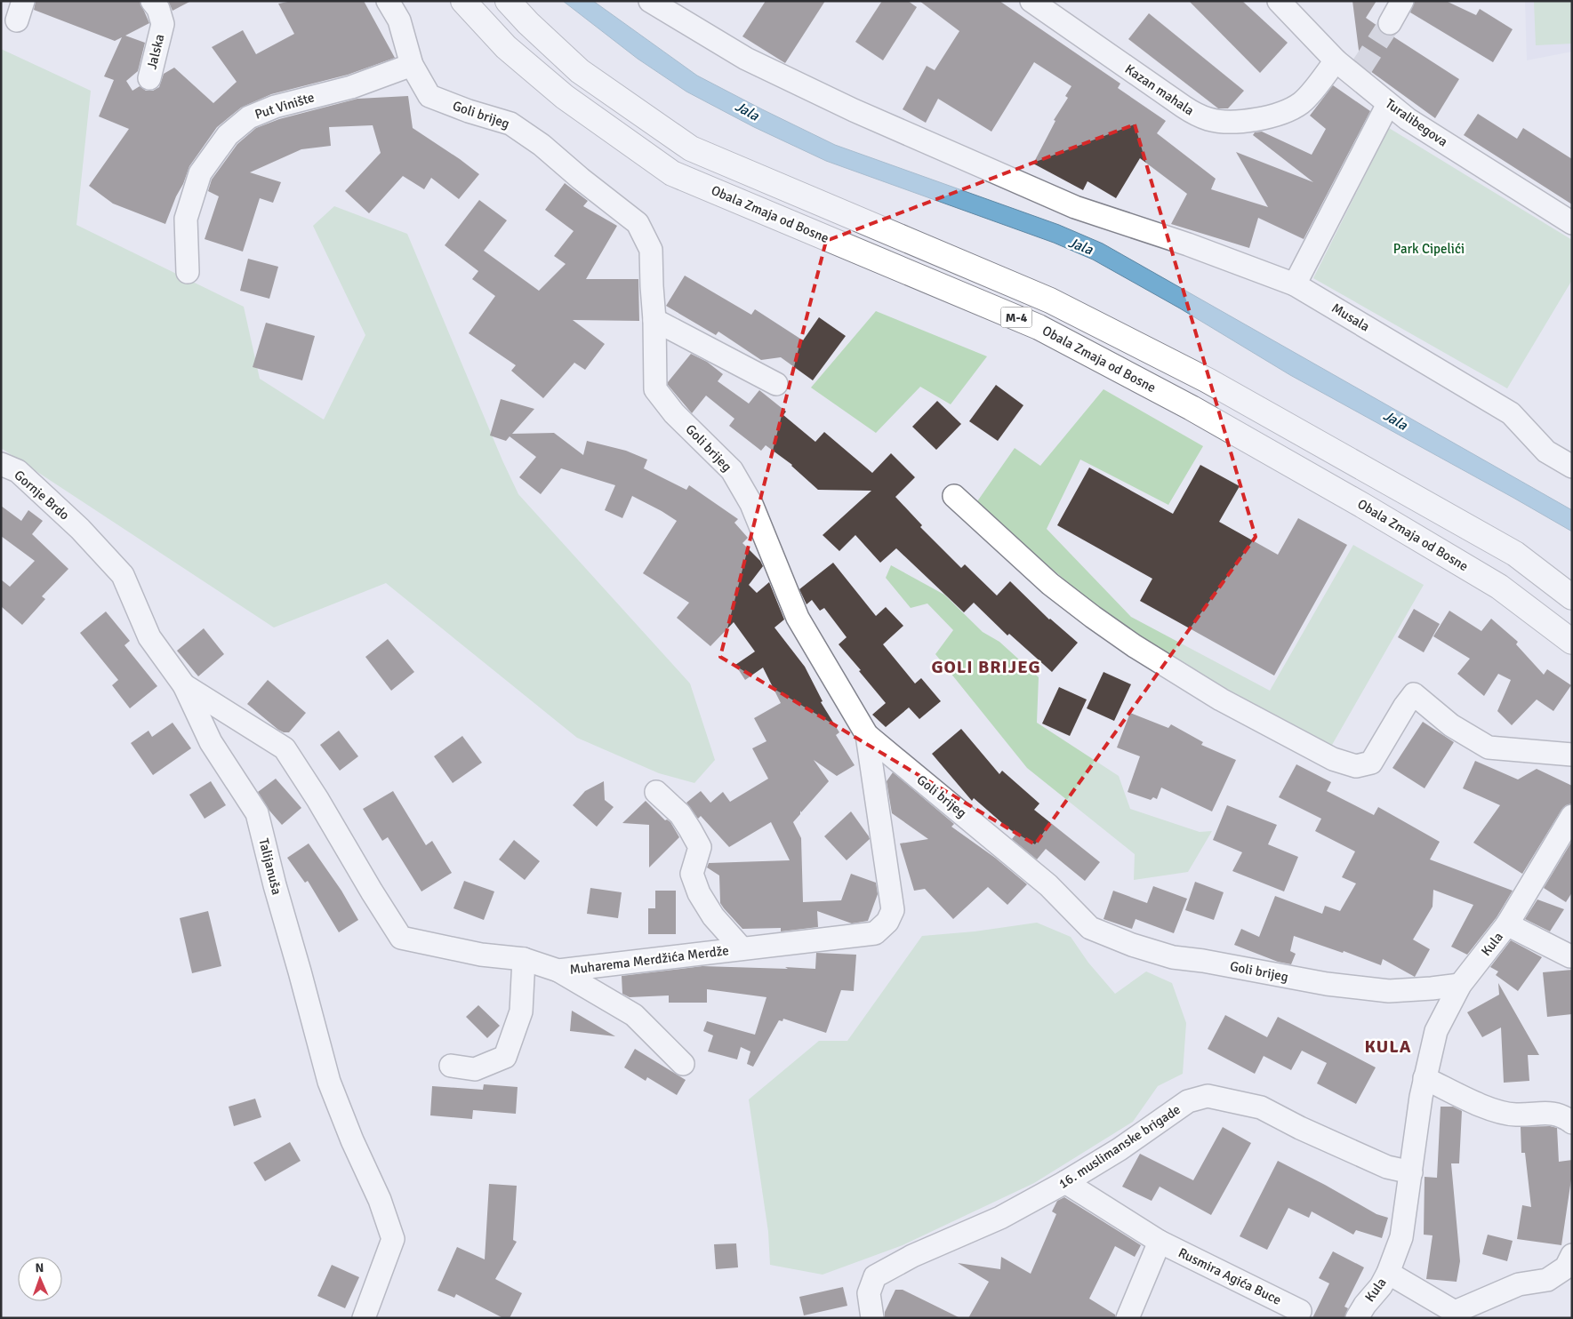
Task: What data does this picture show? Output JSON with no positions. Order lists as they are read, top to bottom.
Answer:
{
  "streets": {
    "main road": ["Obala Zmaja od Bosne", "M-4"],
    "street": [
      "Jalska",
      "Kazan mahala",
      "Put Vinište",
      "Goli brijeg",
      "Turalibegova",
      "Musala",
      "Gornje Brdo",
      "Talijanuša",
      "Kula",
      "Muharema Merdžića Merdže",
      "16. muslimanske brigade",
      "Rusmira Agića Buce"
    ]
  },
  "crossings": [
    ["Kazan mahala", "Turalibegova"],
    ["Put Vinište", "Goli brijeg"],
    ["Goli brijeg", "Kula"],
    ["Goli brijeg", "Muharema Merdžića Merdže"],
    ["Gornje Brdo", "Talijanuša"],
    ["Talijanuša", "Muharema Merdžića Merdže"],
    ["Kula", "16. muslimanske brigade"],
    ["16. muslimanske brigade", "Rusmira Agića Buce"]
  ],
  "districts": ["GOLI BRIJEG", "KULA"],
  "water": ["Jala"],
  "parks": ["Park Cipelići"],
  "north": "top"
}
